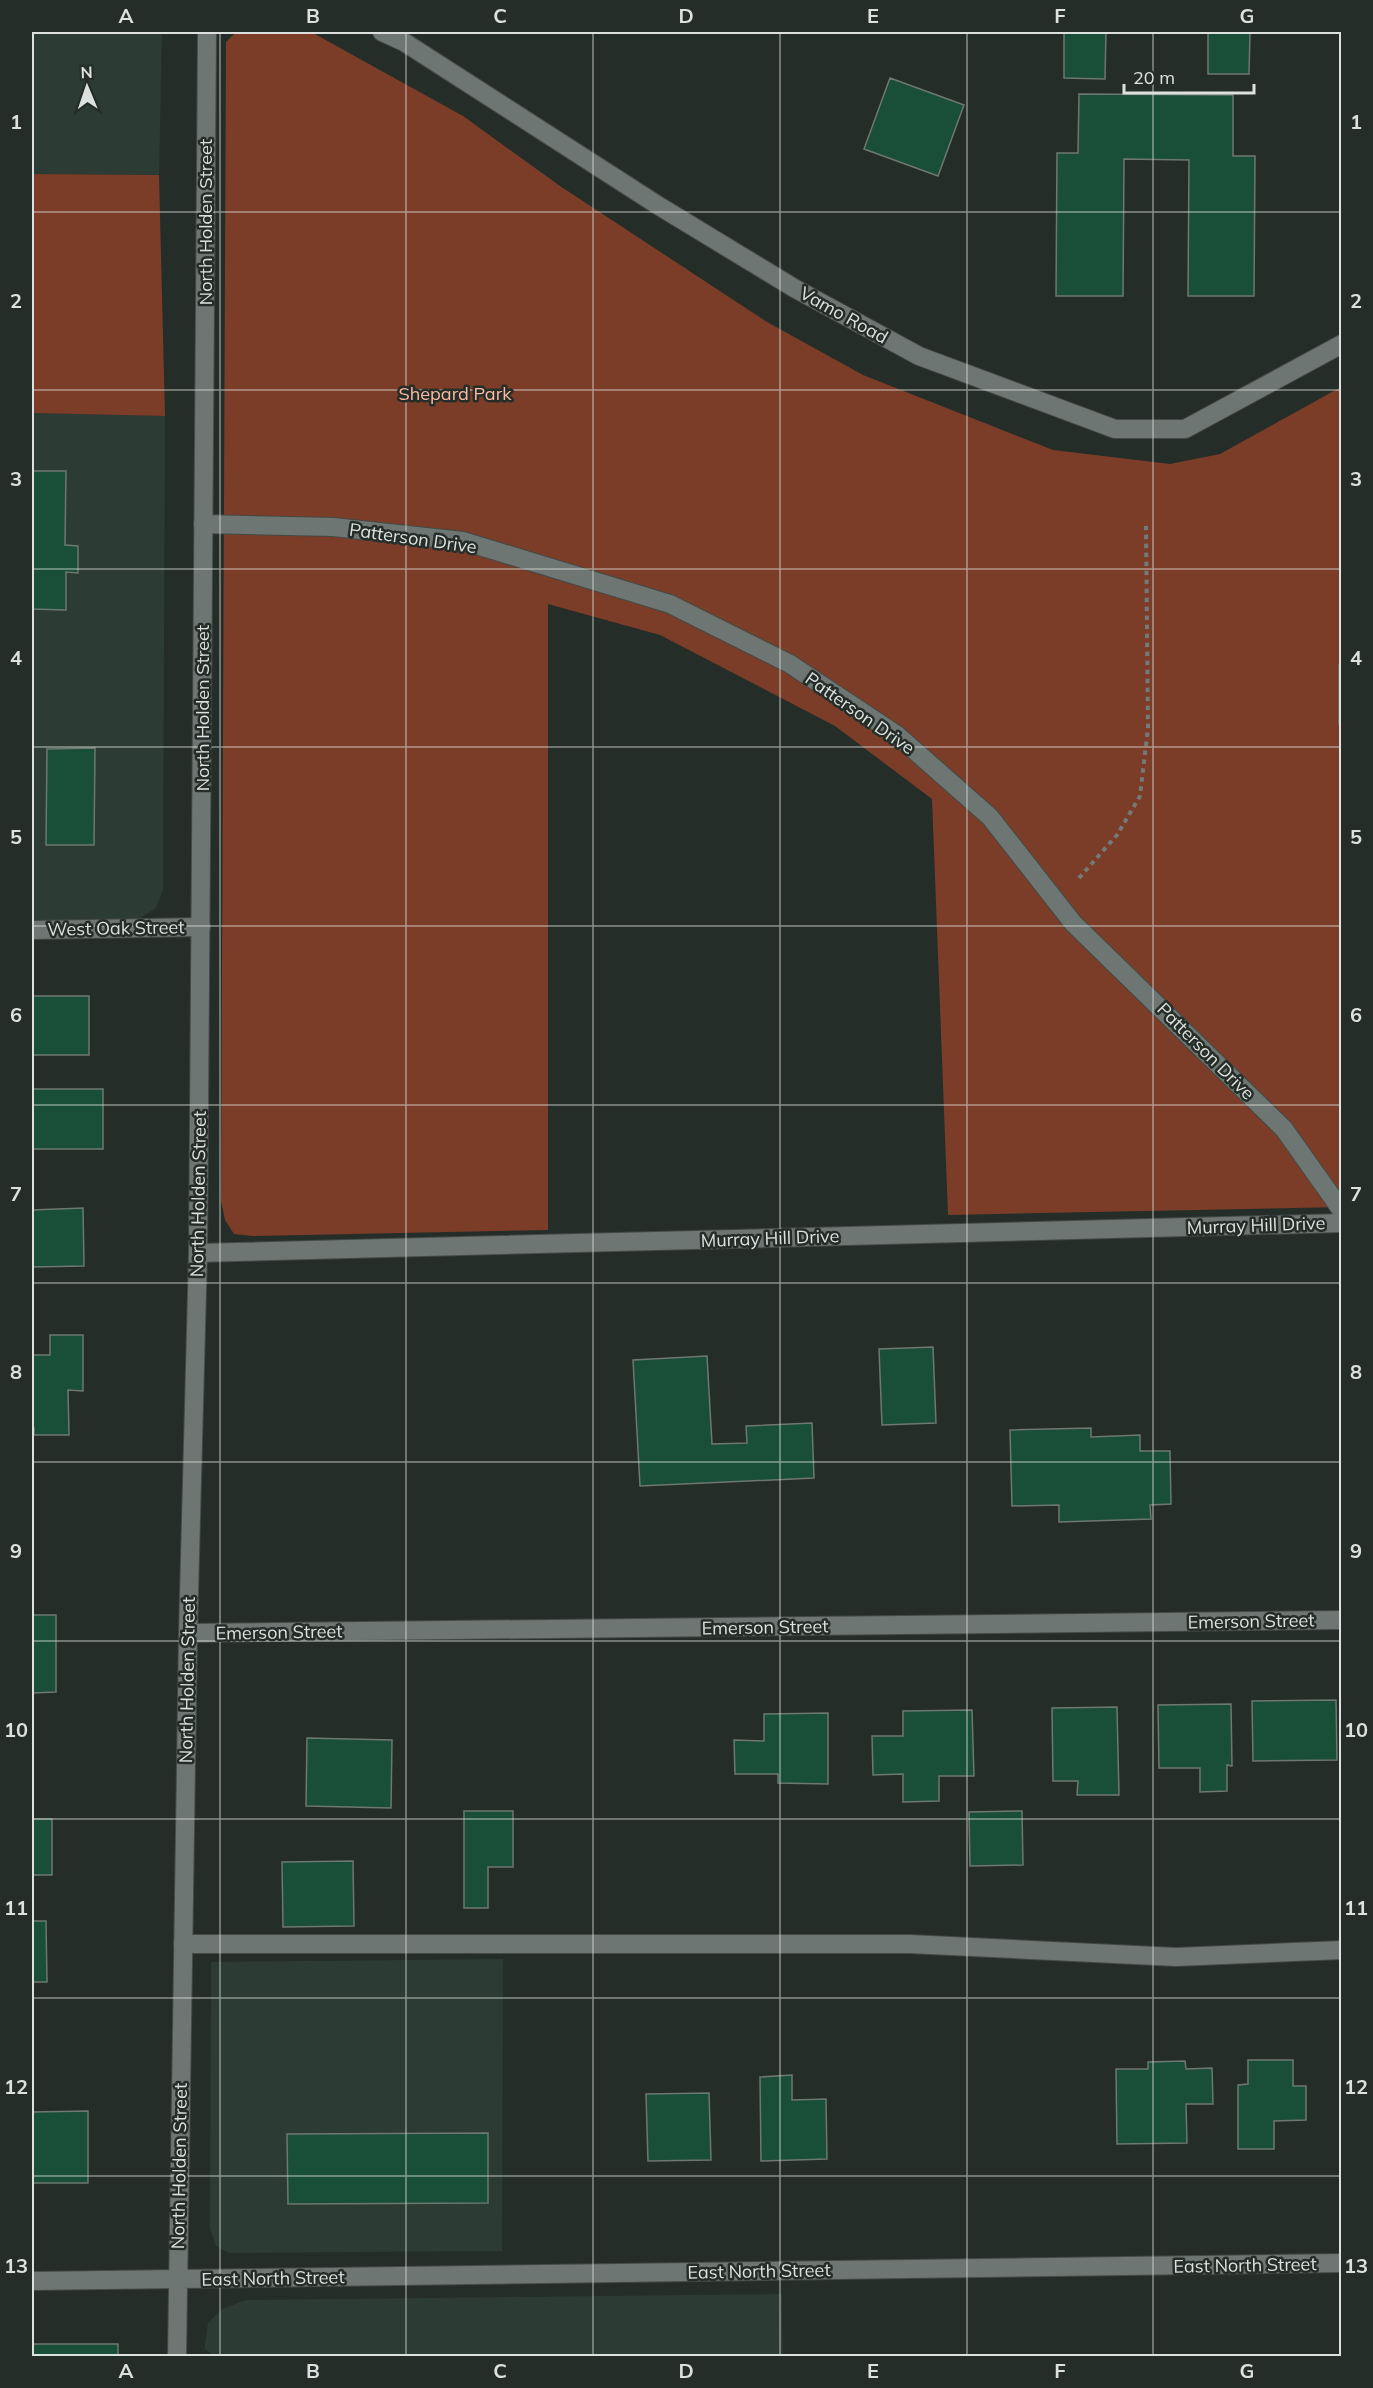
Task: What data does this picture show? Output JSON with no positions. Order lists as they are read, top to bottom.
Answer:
{
  "streets": {
    "street": [
      "North Holden Street",
      "Vamo Road",
      "Patterson Drive",
      "West Oak Street",
      "Murray Hill Drive",
      "Emerson Street",
      "East North Street"
    ]
  },
  "crossings": [
    ["North Holden Street", "Patterson Drive"],
    ["North Holden Street", "West Oak Street"],
    ["North Holden Street", "Murray Hill Drive"],
    ["North Holden Street", "Emerson Street"],
    ["North Holden Street", "East North Street"]
  ],
  "parks": ["Shepard Park"],
  "scale_bar": "20 m",
  "north": "top",
  "grid": {
    "columns": [
      "A",
      "B",
      "C",
      "D",
      "E",
      "F",
      "G"
    ],
    "rows": [
      "1",
      "2",
      "3",
      "4",
      "5",
      "6",
      "7",
      "8",
      "9",
      "10",
      "11",
      "12",
      "13"
    ]
  }
}
